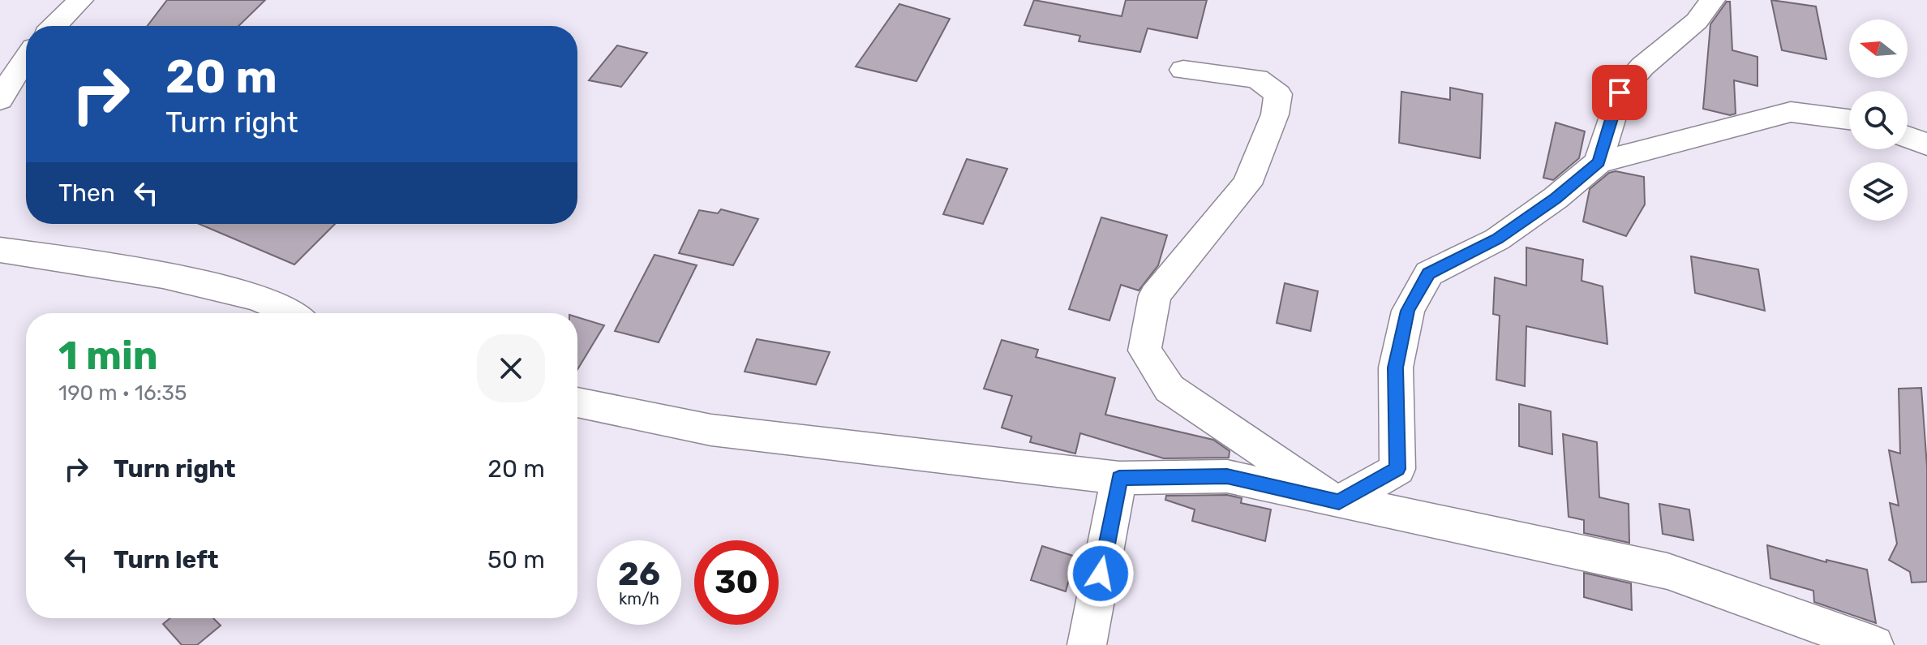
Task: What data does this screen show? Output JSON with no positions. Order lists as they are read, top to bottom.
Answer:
{
  "north": "left",
  "page": {
    "turn": ["20 m", "Turn right"],
    "then": "Then",
    "heading": ["1 min", "190 m · 16:35"],
    "list": [
      {
        "name": "Turn right",
        "value": "20 m"
      },
      {
        "name": "Turn left",
        "value": "50 m"
      }
    ],
    "speed": "26 km/h",
    "limit": "30"
  }
}
